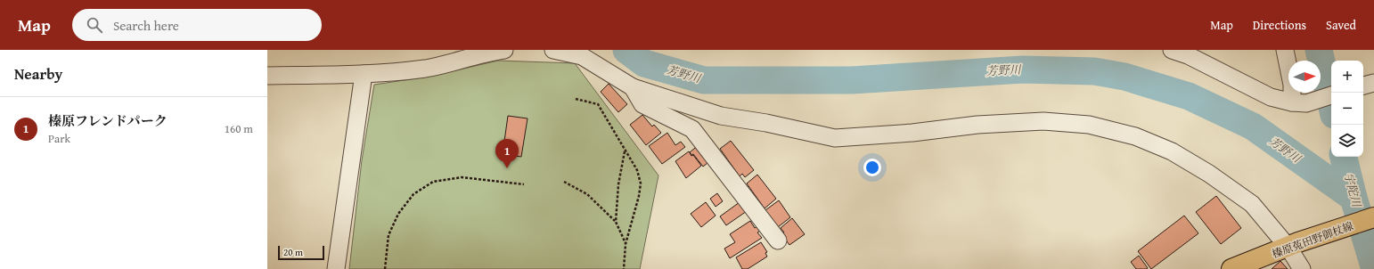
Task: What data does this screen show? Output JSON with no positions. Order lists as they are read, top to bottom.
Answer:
{
  "streets": {
    "main road": ["榛原菟田野御杖線"]
  },
  "water": ["芳野川", "宇陀川"],
  "scale_bar": "20 m",
  "north": "right",
  "page": {
    "header": "Map",
    "search": "Search here",
    "nav": ["Map", "Directions", "Saved"],
    "heading": "Nearby",
    "map_buttons": ["+", "−"],
    "list": [
      {
        "mark": "1",
        "name": "榛原フレンドパーク",
        "note": "Park",
        "value": "160 m"
      }
    ],
    "pins": "1",
    "scale": "20 m"
  }
}
